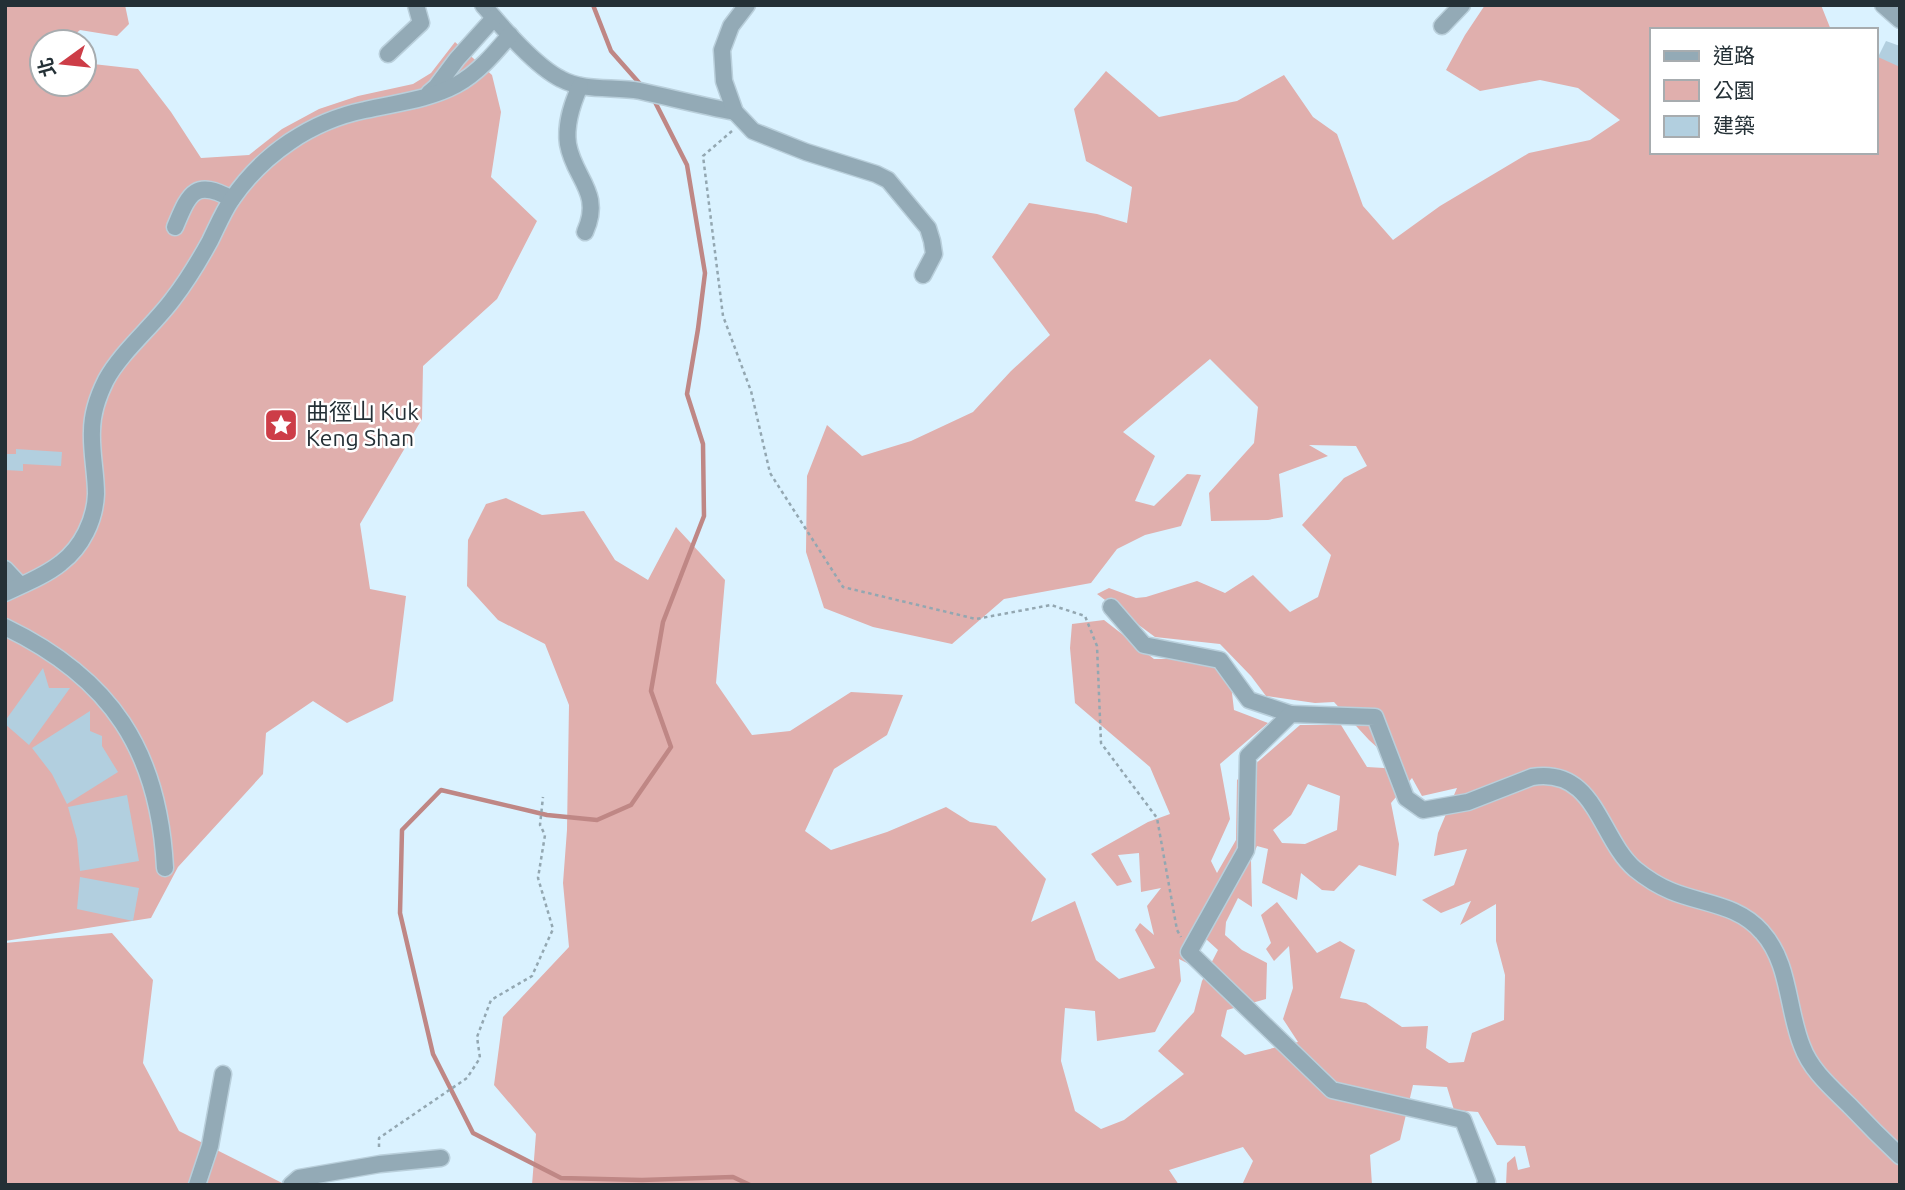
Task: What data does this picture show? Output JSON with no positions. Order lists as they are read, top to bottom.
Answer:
{
  "places": {
    "place": ["曲徑山 Kuk Keng Shan"]
  },
  "legend": ["道路", "公園", "建築"],
  "north": "left"
}
